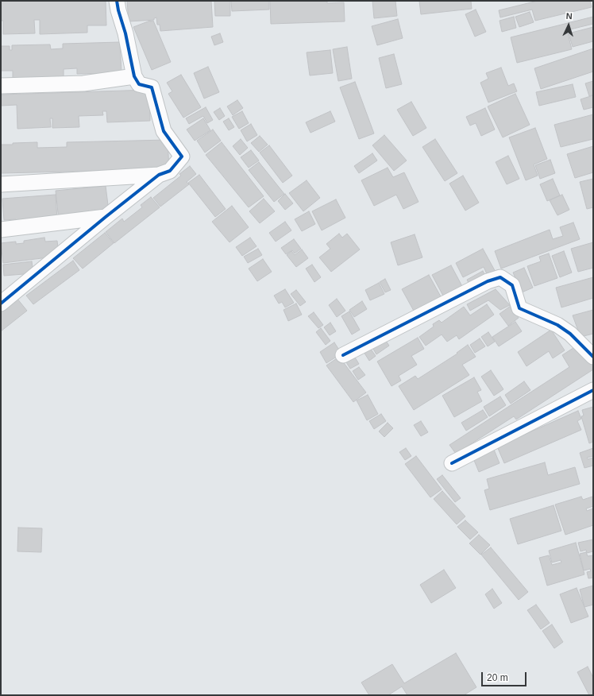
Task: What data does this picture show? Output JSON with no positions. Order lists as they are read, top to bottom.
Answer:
{
  "scale_bar": "20 m",
  "north": "top"
}
